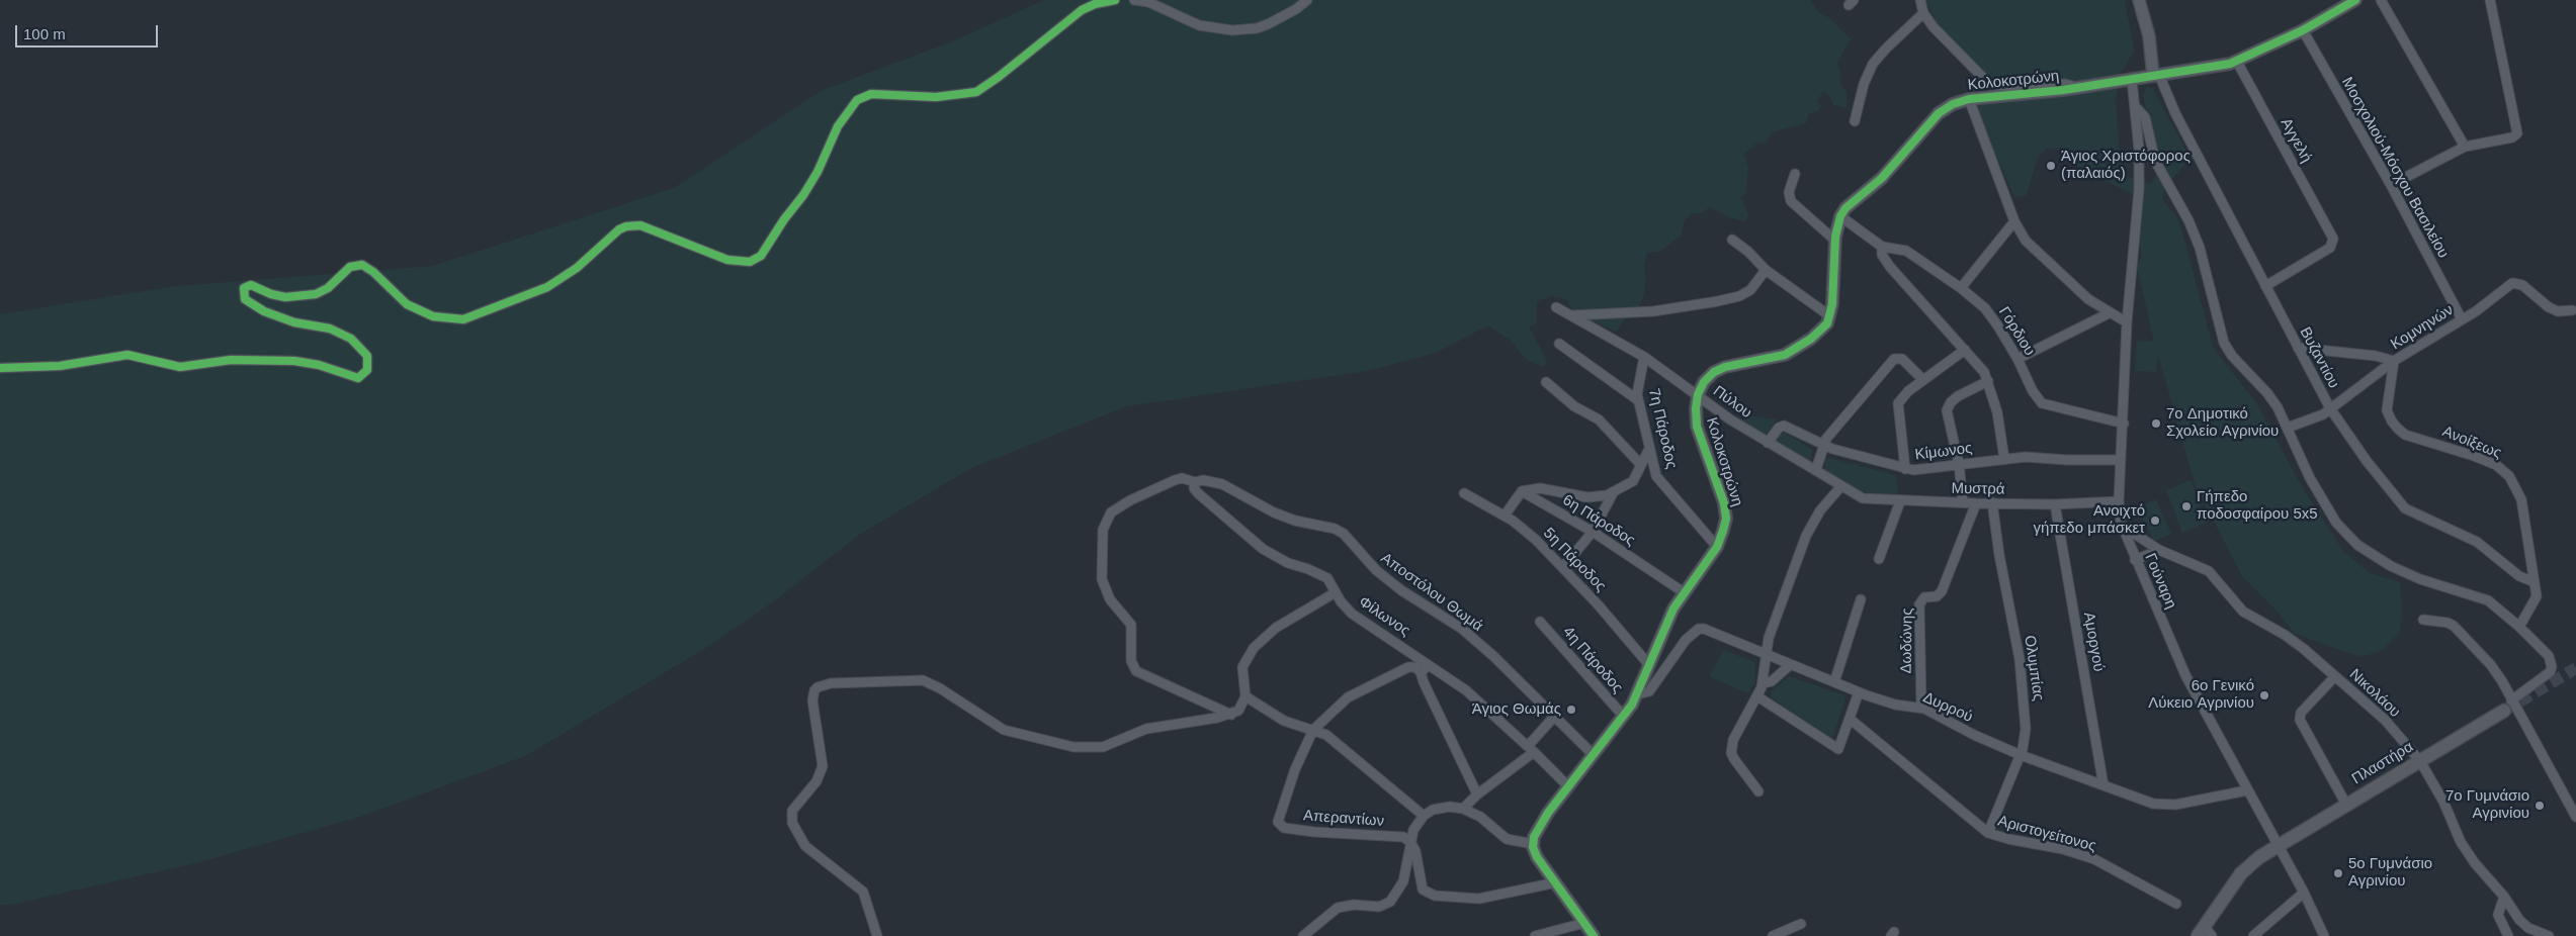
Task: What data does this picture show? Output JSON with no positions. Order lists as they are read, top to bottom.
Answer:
{
  "streets": {
    "main road": ["Πλαστήρα"],
    "street": [
      "Κολοκοτρώνη",
      "Αγγελή",
      "Mοσχολιού-Μόσχου Βασιλείου",
      "Κομνηνών",
      "Γόρδιου",
      "Βυζαντίου",
      "Πύλου",
      "7η Πάροδος",
      "Ανοίξεως",
      "Κίμωνος",
      "Μυστρά",
      "6η Πάροδος",
      "5η Πάροδος",
      "Γούναρη",
      "Αποστόλου Θωμά",
      "Φίλωνος",
      "Δωδώνης",
      "Αμοργού",
      "4η Πάροδος",
      "Ολυμπίας",
      "Νικολάου",
      "Δυρρού",
      "Απεραντίων",
      "Αριστογείτονος"
    ]
  },
  "crossings": [
    ["Κολοκοτρώνη", "Αγγελή"],
    ["Κολοκοτρώνη", "Mοσχολιού-Μόσχου Βασιλείου"],
    ["Κολοκοτρώνη", "Γόρδιου"],
    ["Κολοκοτρώνη", "Βυζαντίου"],
    ["Κολοκοτρώνη", "Πύλου"],
    ["Κολοκοτρώνη", "7η Πάροδος"],
    ["Κολοκοτρώνη", "6η Πάροδος"],
    ["Κολοκοτρώνη", "5η Πάροδος"],
    ["Κολοκοτρώνη", "Γούναρη"],
    ["Κολοκοτρώνη", "Αποστόλου Θωμά"],
    ["Κολοκοτρώνη", "Φίλωνος"],
    ["Κολοκοτρώνη", "4η Πάροδος"],
    ["Κολοκοτρώνη", "Δυρρού"],
    ["Αγγελή", "Βυζαντίου"],
    ["Mοσχολιού-Μόσχου Βασιλείου", "Κομνηνών"],
    ["Κομνηνών", "Βυζαντίου"],
    ["Κομνηνών", "Ανοίξεως"],
    ["Γόρδιου", "Κίμωνος"],
    ["Γόρδιου", "Γούναρη"],
    ["Βυζαντίου", "Ανοίξεως"],
    ["Πύλου", "7η Πάροδος"],
    ["Πύλου", "Κίμωνος"],
    ["Πύλου", "Μυστρά"],
    ["Κίμωνος", "Γούναρη"],
    ["Μυστρά", "Γούναρη"],
    ["Μυστρά", "Δωδώνης"],
    ["Μυστρά", "Αμοργού"],
    ["Μυστρά", "Ολυμπίας"],
    ["Γούναρη", "Νικολάου"],
    ["Γούναρη", "Δυρρού"],
    ["Γούναρη", "Πλαστήρα"],
    ["Αποστόλου Θωμά", "Φίλωνος"],
    ["Δωδώνης", "Δυρρού"],
    ["Αμοργού", "Δυρρού"],
    ["Ολυμπίας", "Δυρρού"],
    ["Ολυμπίας", "Αριστογείτονος"],
    ["Νικολάου", "Πλαστήρα"]
  ],
  "places": [
    "Άγιος Χριστόφορος (παλαιός)",
    "7ο Δημοτικό Σχολείο Αγρινίου",
    "Γήπεδο ποδοσφαίρου 5x5",
    "Ανοιχτό γήπεδο μπάσκετ",
    "6ο Γενικό Λύκειο Αγρινίου",
    "Άγιος Θωμάς",
    "7ο Γυμνάσιο Αγρινίου",
    "5ο Γυμνάσιο Αγρινίου"
  ],
  "scale_bar": "100 m"
}
